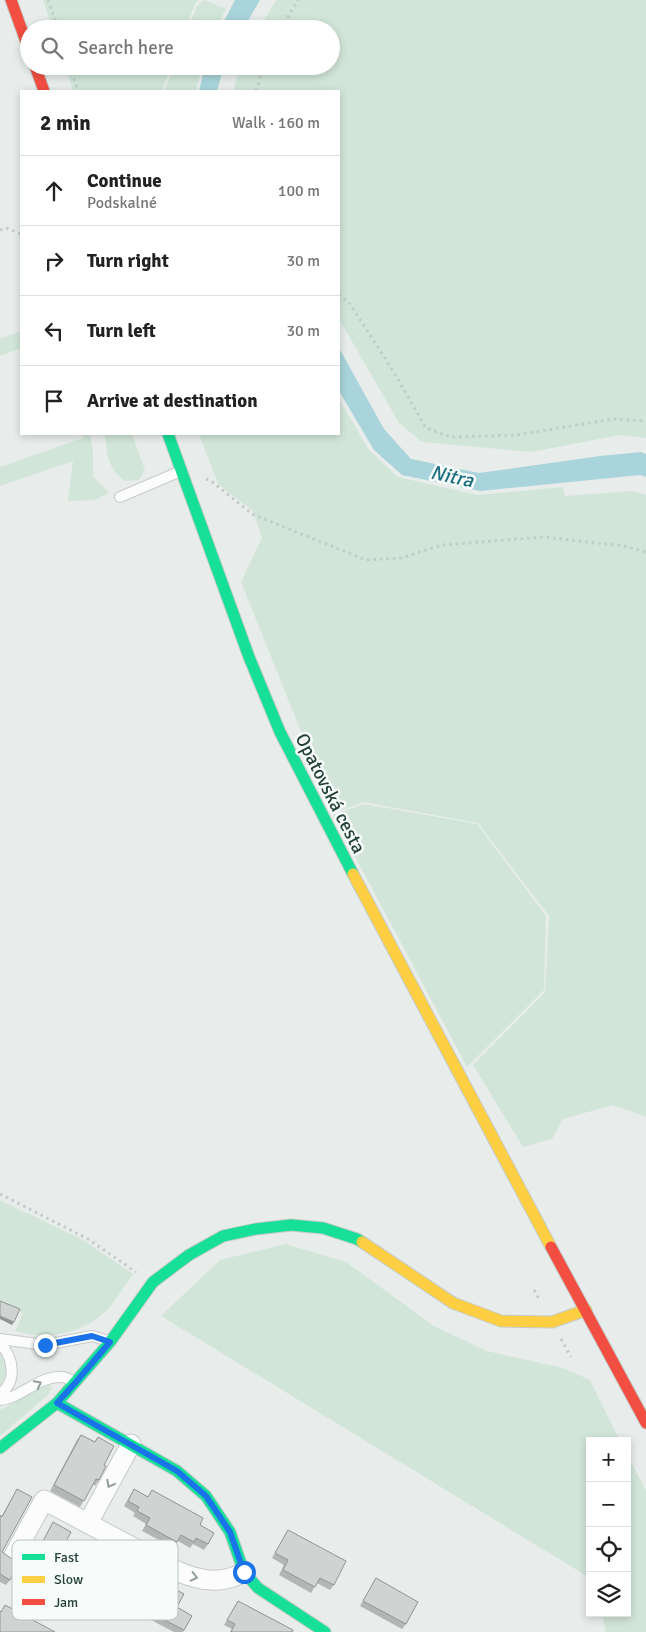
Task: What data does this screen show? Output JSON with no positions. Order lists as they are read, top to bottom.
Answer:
{
  "streets": {
    "street": ["Opatovská cesta"]
  },
  "water": ["Nitra"],
  "legend": ["Fast", "Slow", "Jam"],
  "page": {
    "search": "Search here",
    "heading": ["2 min", "Walk · 160 m"],
    "list": [
      ["Continue", "Podskalné", "100 m"],
      ["Turn right", "30 m"],
      ["Turn left", "30 m"],
      "Arrive at destination"
    ],
    "map_buttons": ["+", "−"]
  }
}
